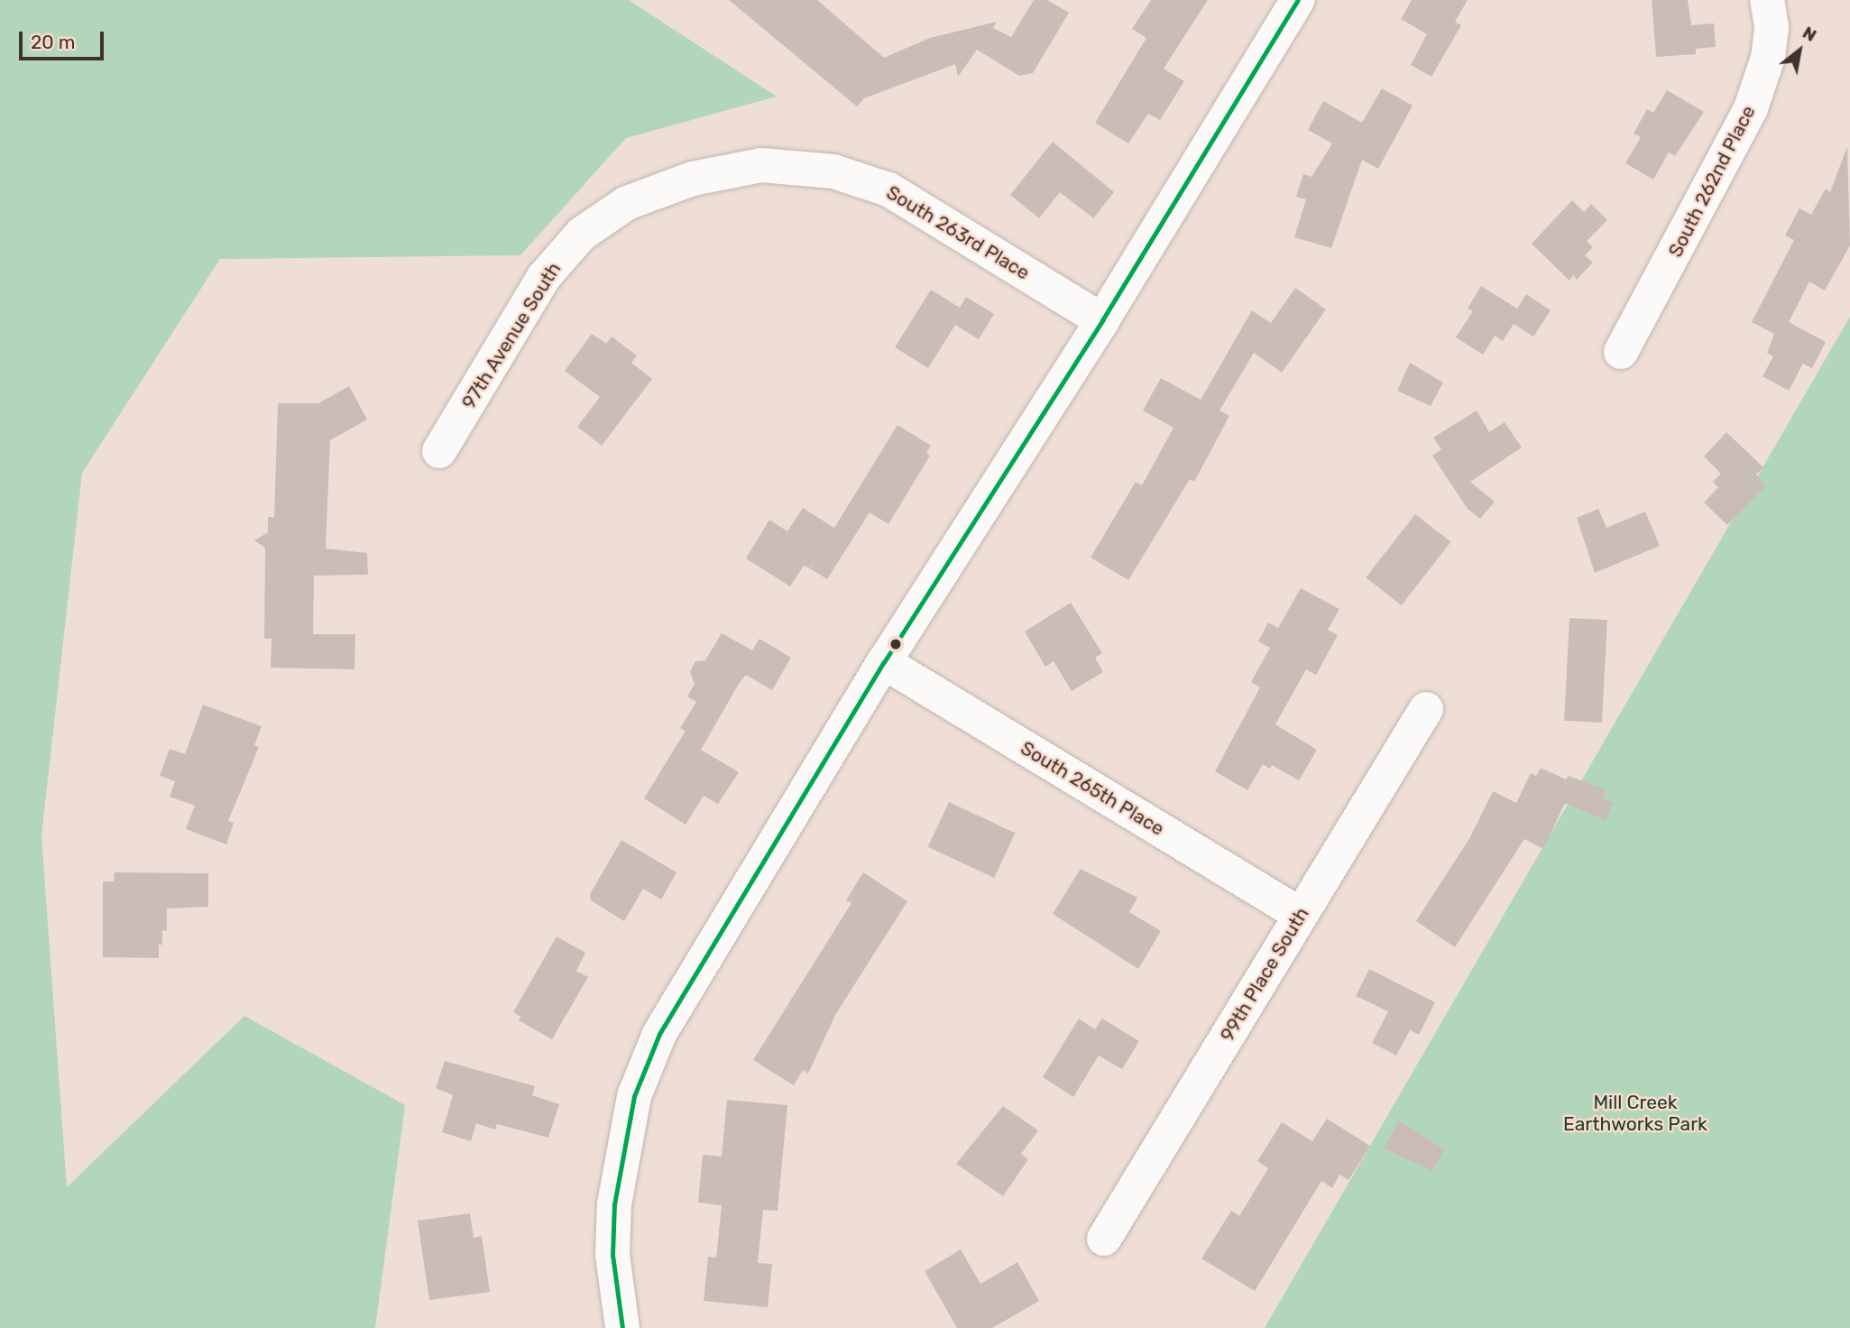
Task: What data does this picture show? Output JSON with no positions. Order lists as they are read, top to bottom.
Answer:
{
  "streets": {
    "street": [
      "South 262nd Place",
      "South 263rd Place",
      "97th Avenue South",
      "South 265th Place",
      "99th Place South"
    ]
  },
  "crossings": [
    ["South 263rd Place", "97th Avenue South"],
    ["South 265th Place", "99th Place South"]
  ],
  "parks": ["Mill Creek Earthworks Park"],
  "scale_bar": "20 m",
  "north": "top right"
}
